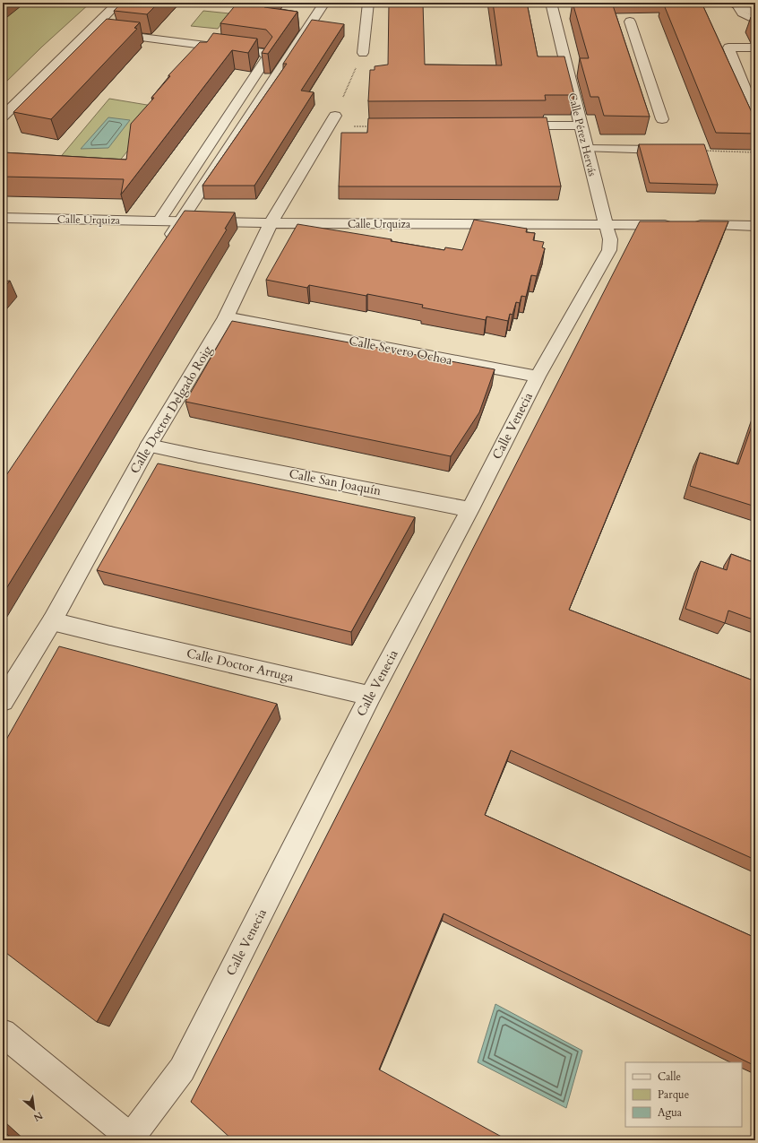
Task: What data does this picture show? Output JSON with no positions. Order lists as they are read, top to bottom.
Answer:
{
  "streets": {
    "street": [
      "Calle Pérez Hervás",
      "Calle Urquiza",
      "Calle Severo Ochoa",
      "Calle Doctor Delgado Roig",
      "Calle Venecia",
      "Calle San Joaquín",
      "Calle Doctor Arruga"
    ]
  },
  "crossings": [
    ["Calle Pérez Hervás", "Calle Urquiza"],
    ["Calle Pérez Hervás", "Calle Venecia"],
    ["Calle Urquiza", "Calle Doctor Delgado Roig"],
    ["Calle Urquiza", "Calle Venecia"],
    ["Calle Severo Ochoa", "Calle Doctor Delgado Roig"],
    ["Calle Severo Ochoa", "Calle Venecia"],
    ["Calle Doctor Delgado Roig", "Calle San Joaquín"],
    ["Calle Doctor Delgado Roig", "Calle Doctor Arruga"],
    ["Calle Venecia", "Calle San Joaquín"],
    ["Calle Venecia", "Calle Doctor Arruga"]
  ],
  "legend": ["Calle", "Parque", "Agua"],
  "north": "bottom right"
}
